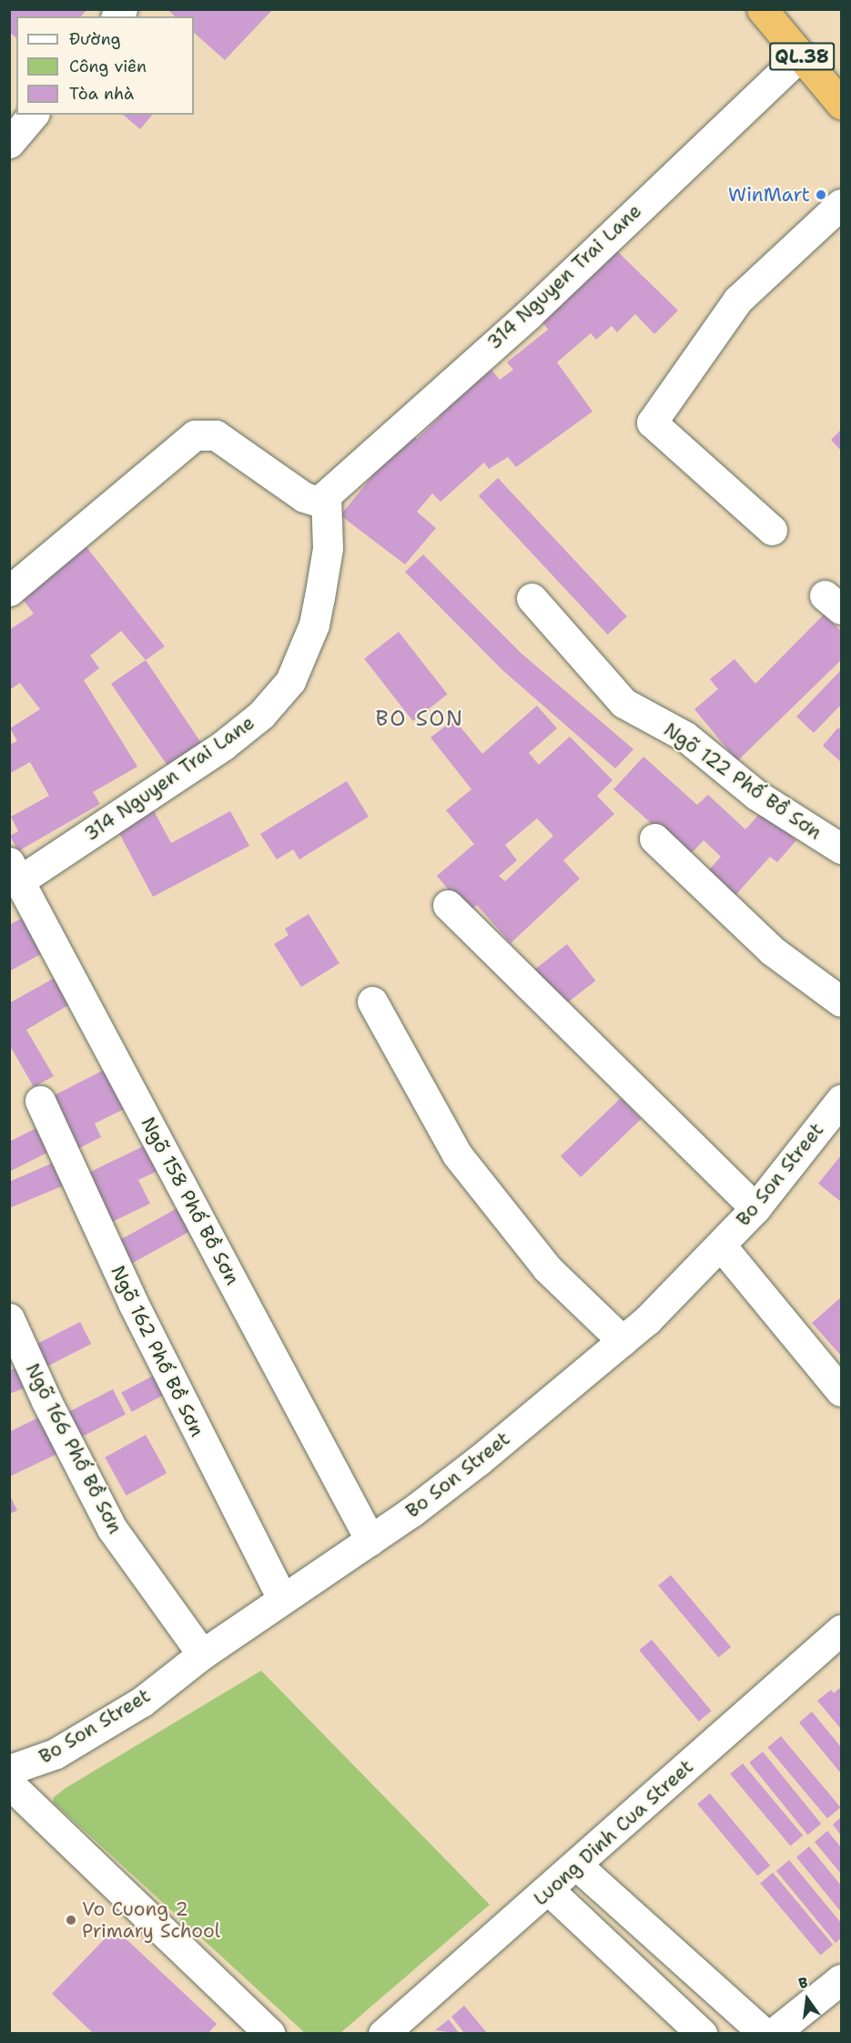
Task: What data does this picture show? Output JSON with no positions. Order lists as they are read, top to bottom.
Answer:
{
  "streets": {
    "highway": ["QL.38"],
    "street": [
      "314 Nguyen Trai Lane",
      "Ngõ 122 Phố Bồ Sơn",
      "Bo Son Street",
      "Ngõ 158 Phố Bồ Sơn",
      "Ngõ 162 Phố Bồ Sơn",
      "Ngõ 166 Phố Bồ Sơn",
      "Luong Dinh Cua Street"
    ]
  },
  "crossings": [
    ["QL.38", "314 Nguyen Trai Lane"],
    ["314 Nguyen Trai Lane", "Ngõ 158 Phố Bồ Sơn"],
    ["Bo Son Street", "Ngõ 158 Phố Bồ Sơn"],
    ["Bo Son Street", "Ngõ 162 Phố Bồ Sơn"],
    ["Bo Son Street", "Ngõ 166 Phố Bồ Sơn"]
  ],
  "districts": ["BO SON"],
  "places": ["WinMart", "Vo Cuong 2 Primary School"],
  "legend": ["Đường", "Công viên", "Tòa nhà"],
  "north": "top"
}
